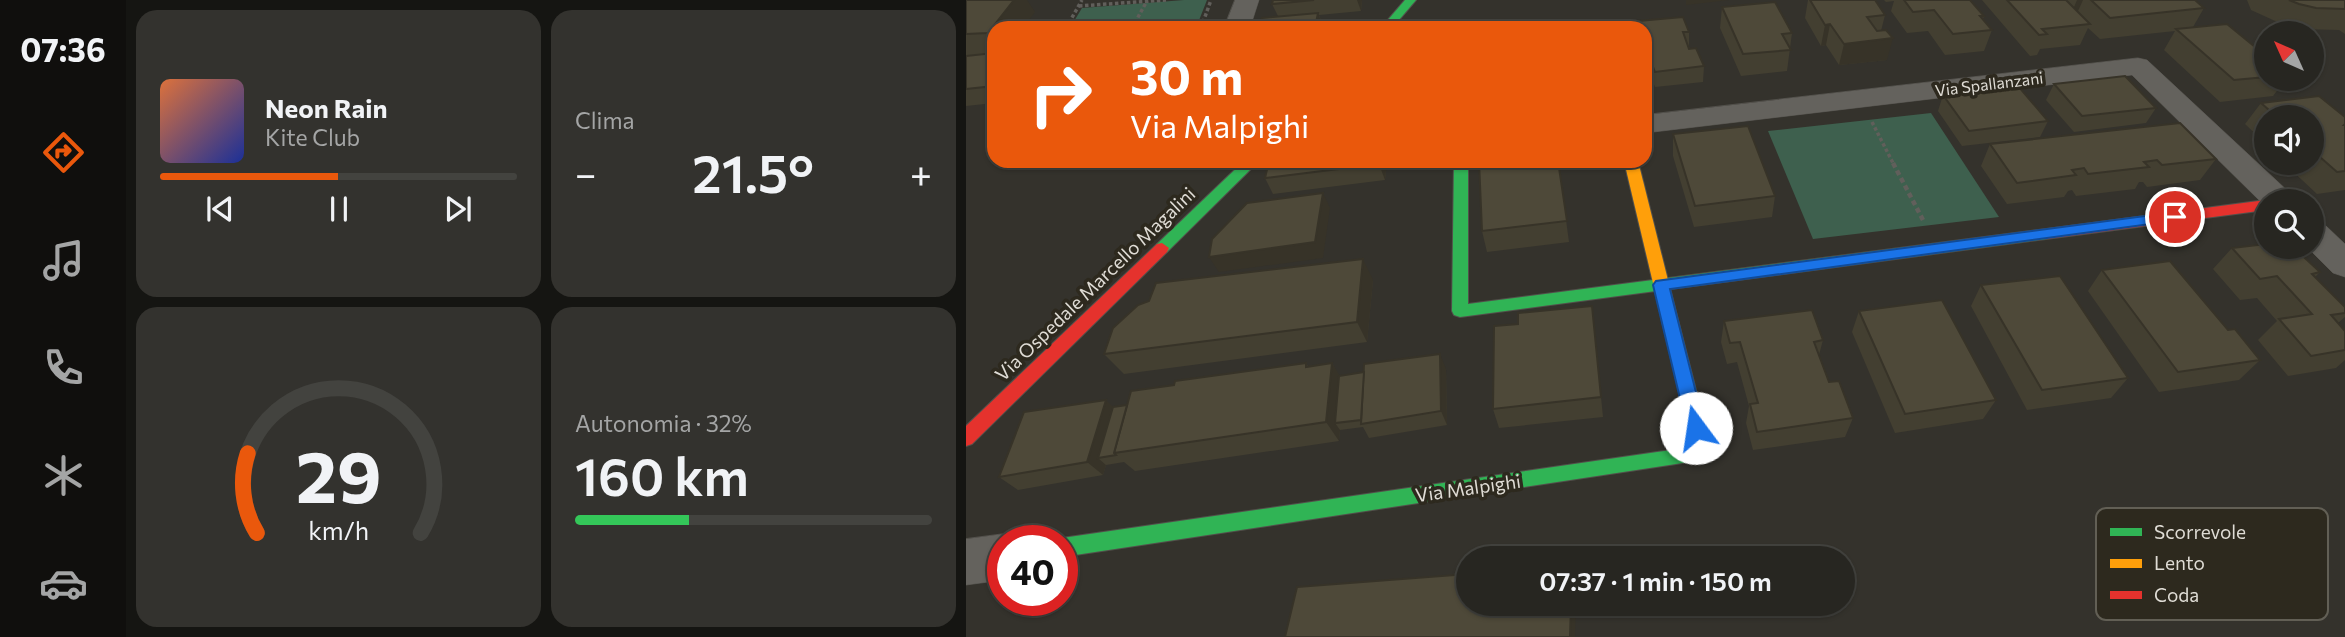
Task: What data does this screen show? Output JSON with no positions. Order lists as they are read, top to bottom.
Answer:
{
  "streets": {
    "street": ["Via Spallanzani", "Via Ospedale Marcello Magalini", "Via Malpighi"]
  },
  "legend": ["Scorrevole", "Lento", "Coda"],
  "north": "top left",
  "page": {
    "tabs": "07:36",
    "tile": [
      "Clima",
      ["Autonomia · 32%", "160 km"]
    ],
    "turn": ["30 m", "Via Malpighi"],
    "song": ["Neon Rain", "Kite Club"],
    "heat": ["−", "21.5°", "+"],
    "limit": "40",
    "trip": "07:37 · 1 min · 150 m",
    "gauge": ["29", "km/h"]
  }
}
